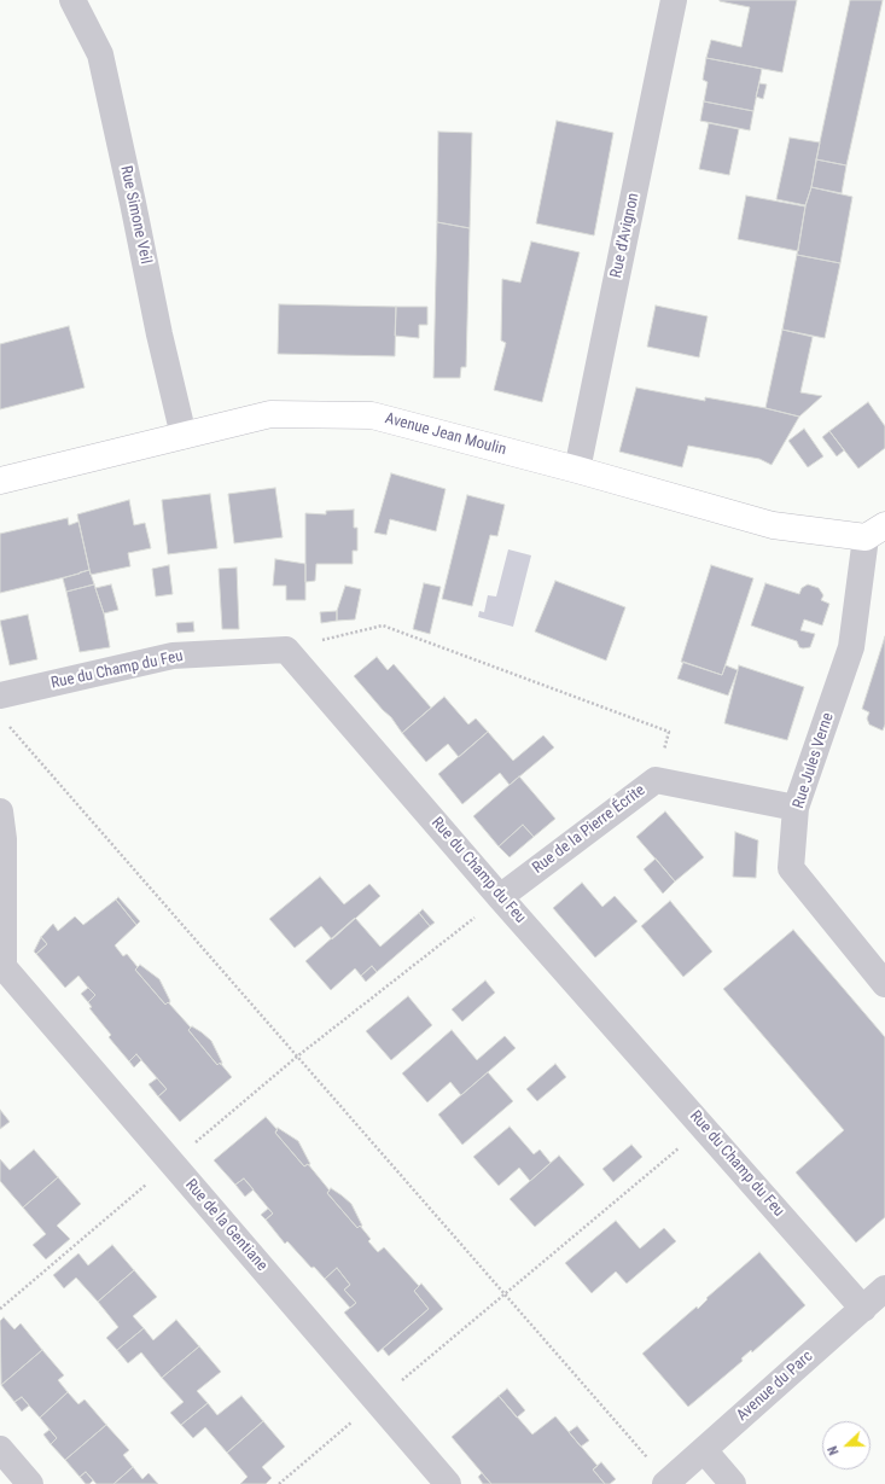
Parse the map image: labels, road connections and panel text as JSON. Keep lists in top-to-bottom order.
{
  "streets": {
    "main road": ["Avenue Jean Moulin"],
    "street": [
      "Rue Simone Veil",
      "Rue d'Avignon",
      "Rue du Champ du Feu",
      "Rue Jules Verne",
      "Rue de la Pierre Écrite",
      "Rue de la Gentiane",
      "Avenue du Parc"
    ]
  },
  "crossings": [
    ["Rue Simone Veil", "Avenue Jean Moulin"],
    ["Rue d'Avignon", "Avenue Jean Moulin"],
    ["Avenue Jean Moulin", "Rue Jules Verne"],
    ["Rue du Champ du Feu", "Rue de la Pierre Écrite"],
    ["Rue du Champ du Feu", "Avenue du Parc"],
    ["Rue Jules Verne", "Rue de la Pierre Écrite"]
  ],
  "north": "left"
}
